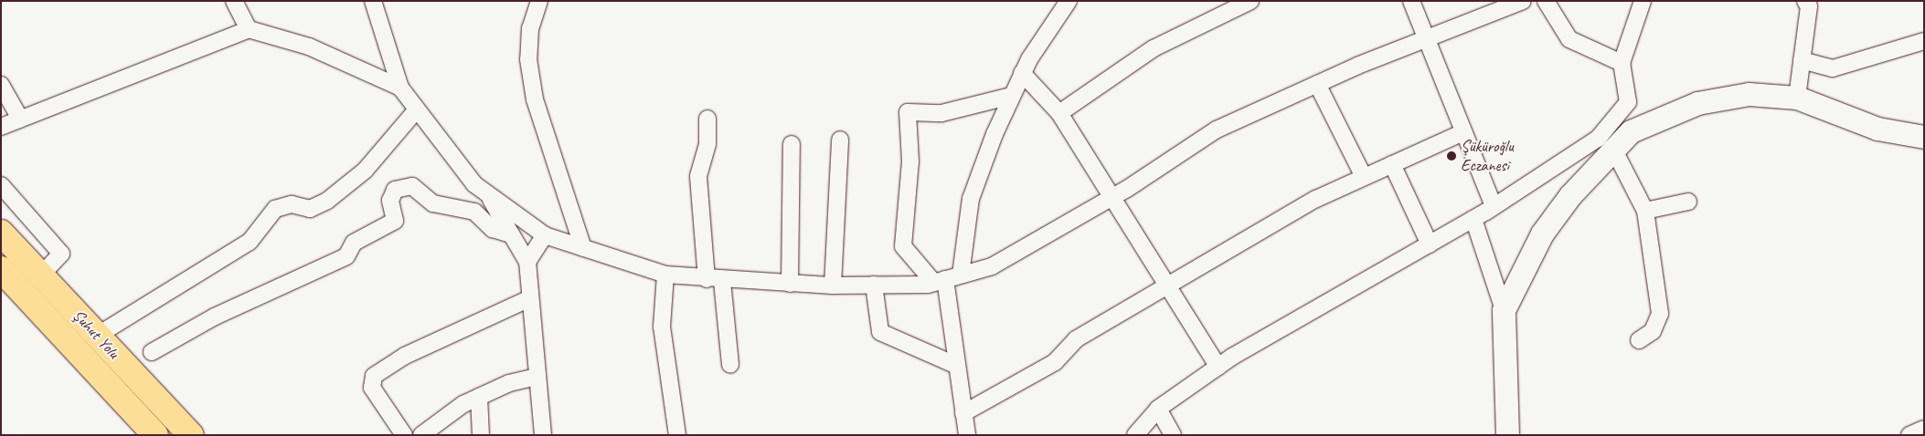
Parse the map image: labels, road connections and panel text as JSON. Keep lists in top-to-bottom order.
{
  "streets": {
    "main road": ["Şuhut Yolu"]
  },
  "places": ["Şüküroğlu Eczanesi"]
}
